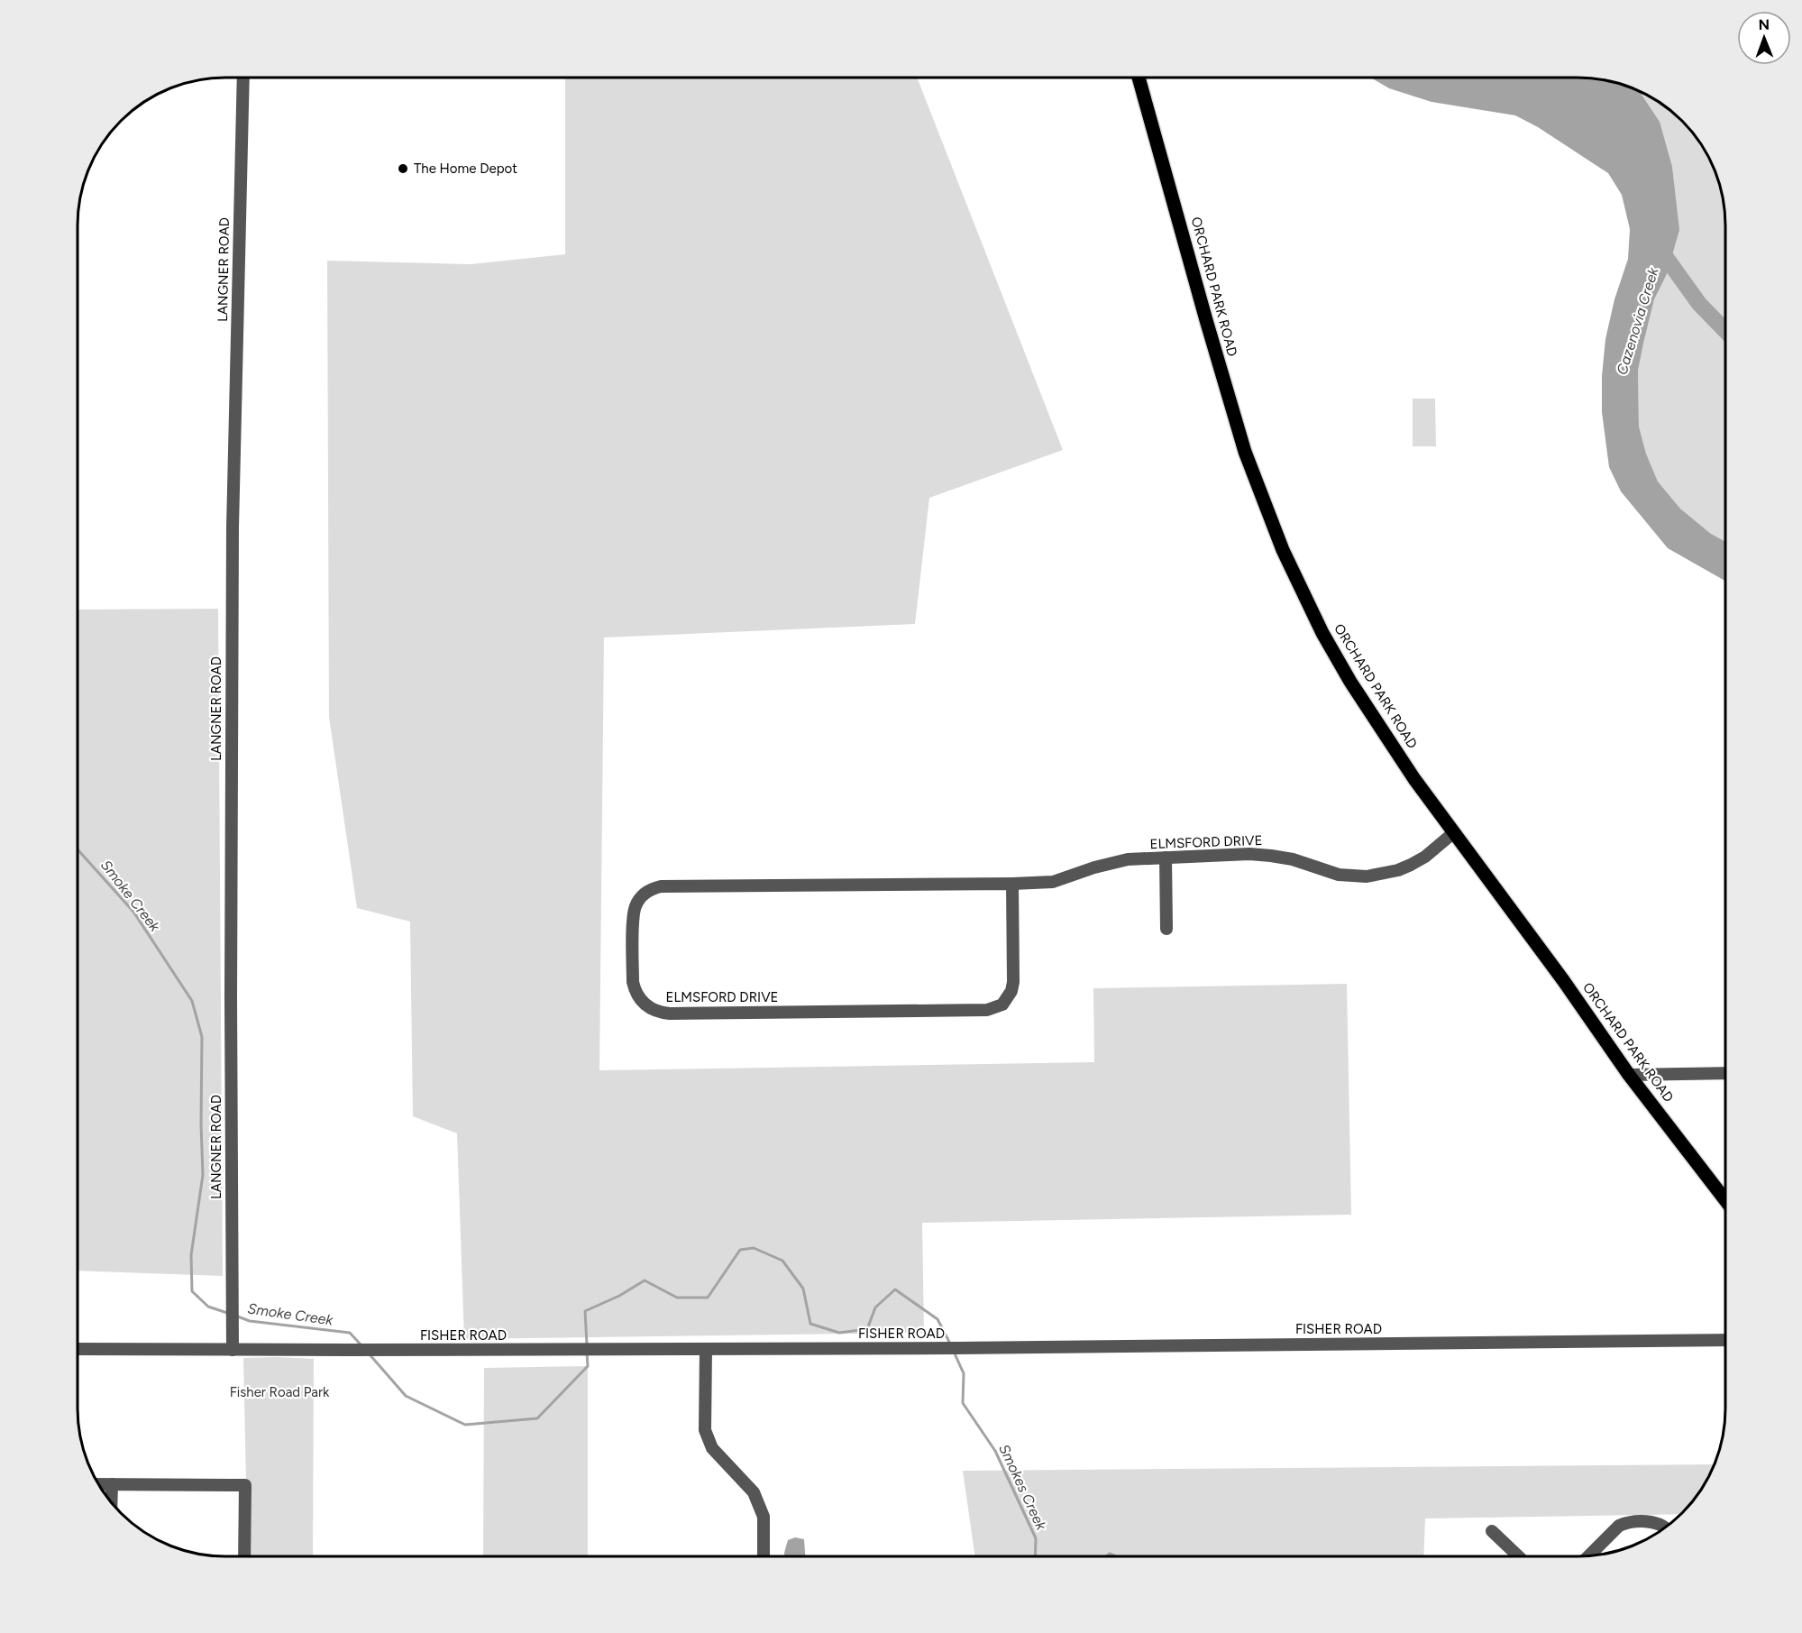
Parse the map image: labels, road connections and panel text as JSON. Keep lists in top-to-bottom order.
{
  "streets": {
    "main road": ["ORCHARD PARK ROAD"],
    "street": ["LANGNER ROAD", "ELMSFORD DRIVE", "FISHER ROAD"]
  },
  "crossings": [
    ["LANGNER ROAD", "FISHER ROAD"],
    ["ORCHARD PARK ROAD", "ELMSFORD DRIVE"]
  ],
  "water": ["Cazenovia Creek", "Smoke Creek", "Smokes Creek"],
  "parks": ["Fisher Road Park"],
  "places": ["The Home Depot"],
  "north": "top"
}
